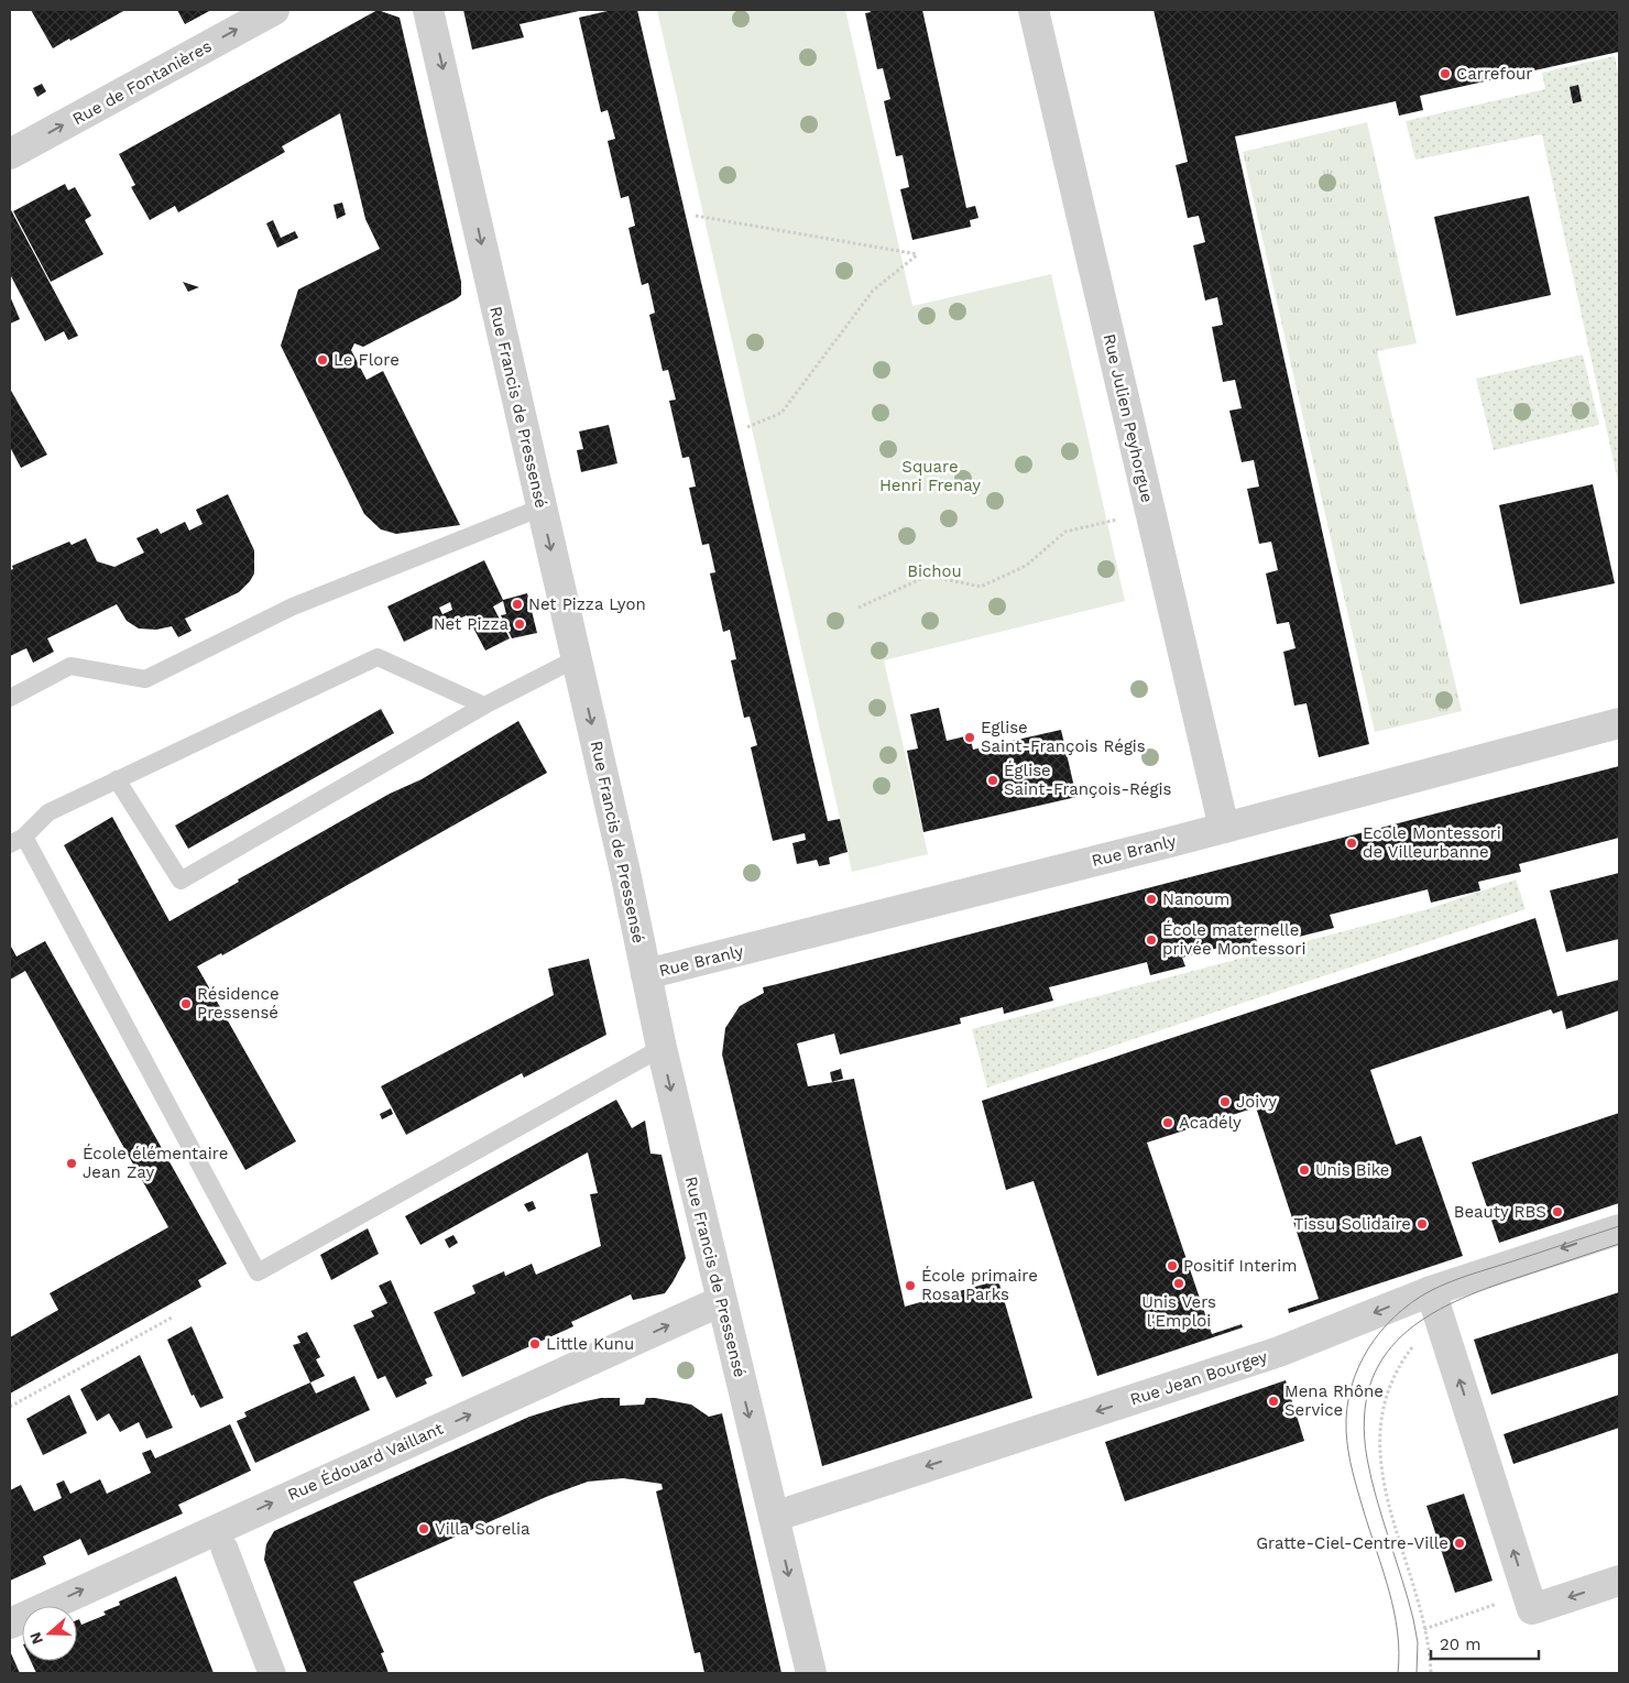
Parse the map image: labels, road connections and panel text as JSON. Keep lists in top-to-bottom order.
{
  "streets": {
    "street": [
      "Rue de Fontanières",
      "Rue Francis de Pressensé",
      "Rue Julien Peyhorgue",
      "Rue Branly",
      "Rue Jean Bourgey",
      "Rue Édouard Vaillant"
    ]
  },
  "crossings": [
    ["Rue Francis de Pressensé", "Rue Branly"],
    ["Rue Francis de Pressensé", "Rue Jean Bourgey"],
    ["Rue Francis de Pressensé", "Rue Édouard Vaillant"],
    ["Rue Julien Peyhorgue", "Rue Branly"]
  ],
  "one_way": [
    "Rue de Fontanières",
    "Rue Francis de Pressensé",
    "Rue Jean Bourgey",
    "Rue Édouard Vaillant"
  ],
  "parks": ["Square Henri Frenay", "Bichou"],
  "places": [
    "Carrefour",
    "Le Flore",
    "Net Pizza Lyon",
    "Net Pizza",
    "Eglise Saint-François Régis",
    "Église Saint-François-Régis",
    "Ecole Montessori de Villeurbanne",
    "Nanoum",
    "École maternelle privée Montessori",
    "Résidence Pressensé",
    "Joivy",
    "Acadély",
    "École élémentaire Jean Zay",
    "Unis Bike",
    "Beauty RBS",
    "Tissu Solidaire",
    "Positif Interim",
    "Unis Vers l'Emploi",
    "École primaire Rosa Parks",
    "Little Kunu",
    "Mena Rhône Service",
    "Villa Sorelia",
    "Gratte-Ciel-Centre-Ville"
  ],
  "scale_bar": "20 m",
  "north": "left"
}
